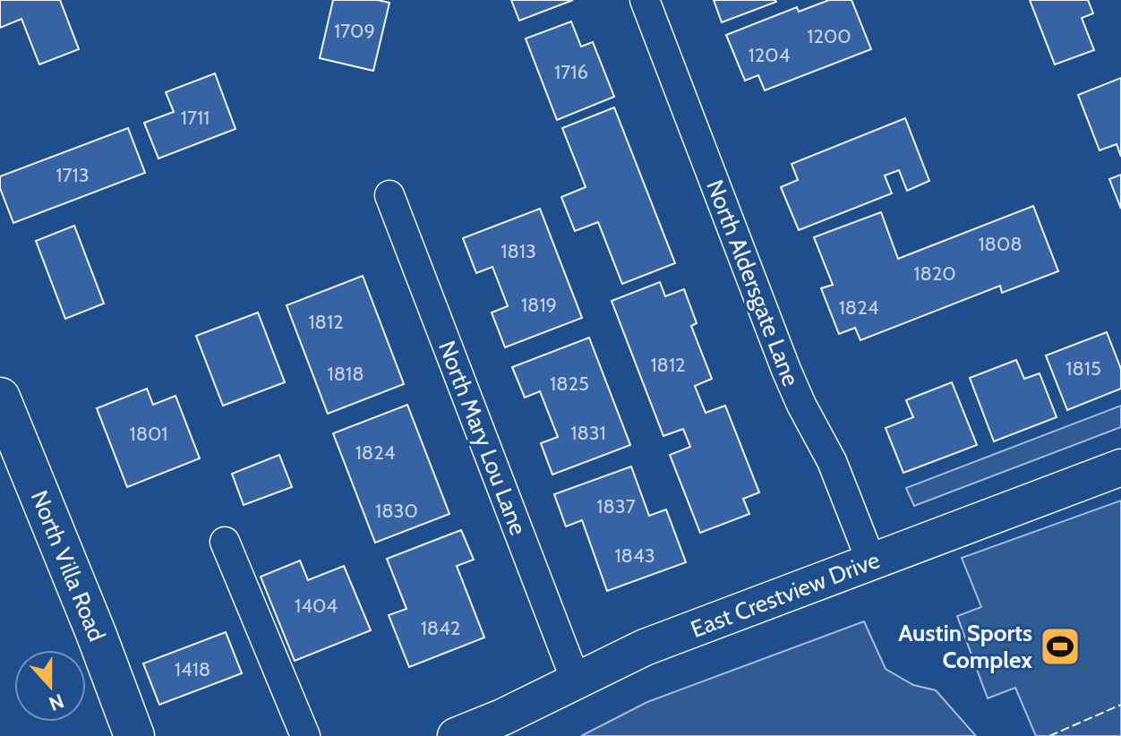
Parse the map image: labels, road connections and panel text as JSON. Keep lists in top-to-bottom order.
{
  "streets": {
    "main road": ["North Villa Road"],
    "street": ["North Aldersgate Lane", "North Mary Lou Lane", "East Crestview Drive"]
  },
  "crossings": [
    ["North Aldersgate Lane", "East Crestview Drive"],
    ["North Mary Lou Lane", "East Crestview Drive"]
  ],
  "places": {
    "sports": ["Austin Sports Complex"]
  },
  "house_numbers": [
    "1709",
    "1200",
    "1204",
    "1716",
    "1711",
    "1713",
    "1808",
    "1813",
    "1820",
    "1819",
    "1824",
    "1812",
    "1812",
    "1815",
    "1818",
    "1825",
    "1831",
    "1801",
    "1824",
    "1837",
    "1830",
    "1843",
    "1404",
    "1842",
    "1418"
  ],
  "north": "bottom"
}
